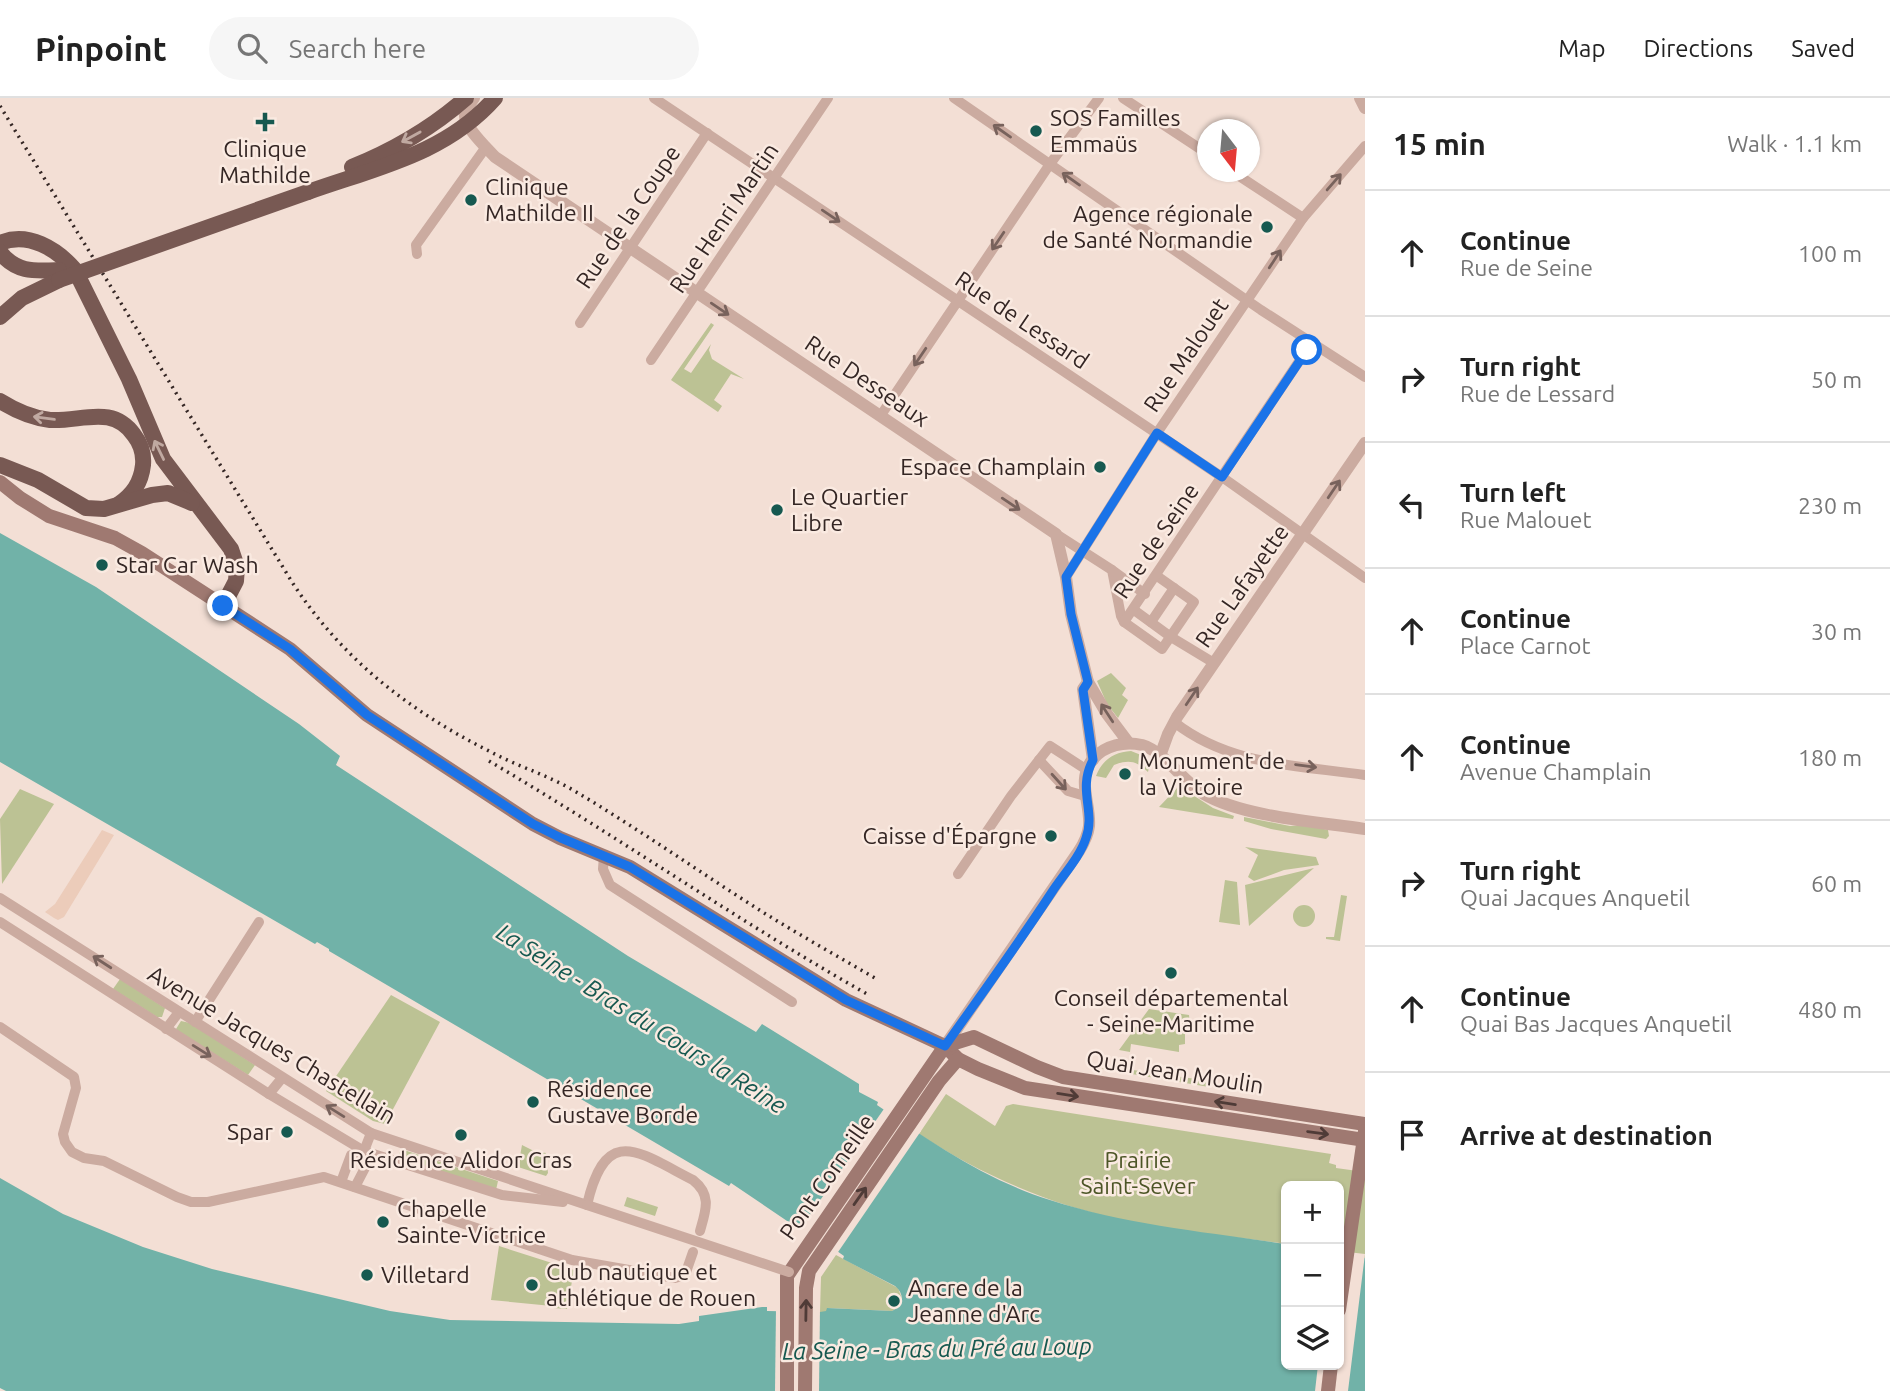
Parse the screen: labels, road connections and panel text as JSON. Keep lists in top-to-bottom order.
{
  "streets": {
    "main road": ["Quai Jean Moulin", "Pont Corneille"],
    "street": [
      "Rue de la Coupe",
      "Rue Henri Martin",
      "Rue de Lessard",
      "Rue Malouet",
      "Rue Desseaux",
      "Rue de Seine",
      "Rue Lafayette",
      "Avenue Jacques Chastellain"
    ]
  },
  "crossings": [
    ["Rue de la Coupe", "Rue de Lessard"],
    ["Rue de la Coupe", "Rue Desseaux"],
    ["Rue Henri Martin", "Rue de Lessard"],
    ["Rue Henri Martin", "Rue Desseaux"],
    ["Rue de Lessard", "Rue Malouet"],
    ["Rue de Lessard", "Rue de Seine"],
    ["Rue de Lessard", "Rue Lafayette"],
    ["Rue Malouet", "Rue Desseaux"],
    ["Rue Desseaux", "Rue de Seine"],
    ["Avenue Jacques Chastellain", "Pont Corneille"],
    ["Quai Jean Moulin", "Pont Corneille"]
  ],
  "one_way": ["Rue Malouet", "Rue Desseaux", "Rue Lafayette"],
  "water": ["La Seine - Bras du Cours la Reine", "La Seine - Bras du Pré au Loup"],
  "parks": ["Prairie Saint-Sever"],
  "places": {
    "health": ["Clinique Mathilde"],
    "other": [
      "SOS Familles Emmaüs",
      "Clinique Mathilde II",
      "Agence régionale de Santé Normandie",
      "Espace Champlain",
      "Le Quartier Libre",
      "Star Car Wash",
      "Monument de la Victoire",
      "Caisse d'Épargne",
      "Conseil départemental - Seine-Maritime",
      "Résidence Gustave Borde",
      "Spar",
      "Résidence Alidor Cras",
      "Chapelle Sainte-Victrice",
      "Villetard",
      "Club nautique et athlétique de Rouen",
      "Ancre de la Jeanne d'Arc"
    ]
  },
  "north": "bottom",
  "page": {
    "header": "Pinpoint",
    "search": "Search here",
    "nav": ["Map", "Directions", "Saved"],
    "heading": ["15 min", "Walk · 1.1 km"],
    "list": [
      ["Continue", "Rue de Seine", "100 m"],
      ["Turn right", "Rue de Lessard", "50 m"],
      ["Turn left", "Rue Malouet", "230 m"],
      ["Continue", "Place Carnot", "30 m"],
      ["Continue", "Avenue Champlain", "180 m"],
      ["Turn right", "Quai Jacques Anquetil", "60 m"],
      ["Continue", "Quai Bas Jacques Anquetil", "480 m"],
      "Arrive at destination"
    ],
    "map_buttons": ["+", "−"]
  }
}
